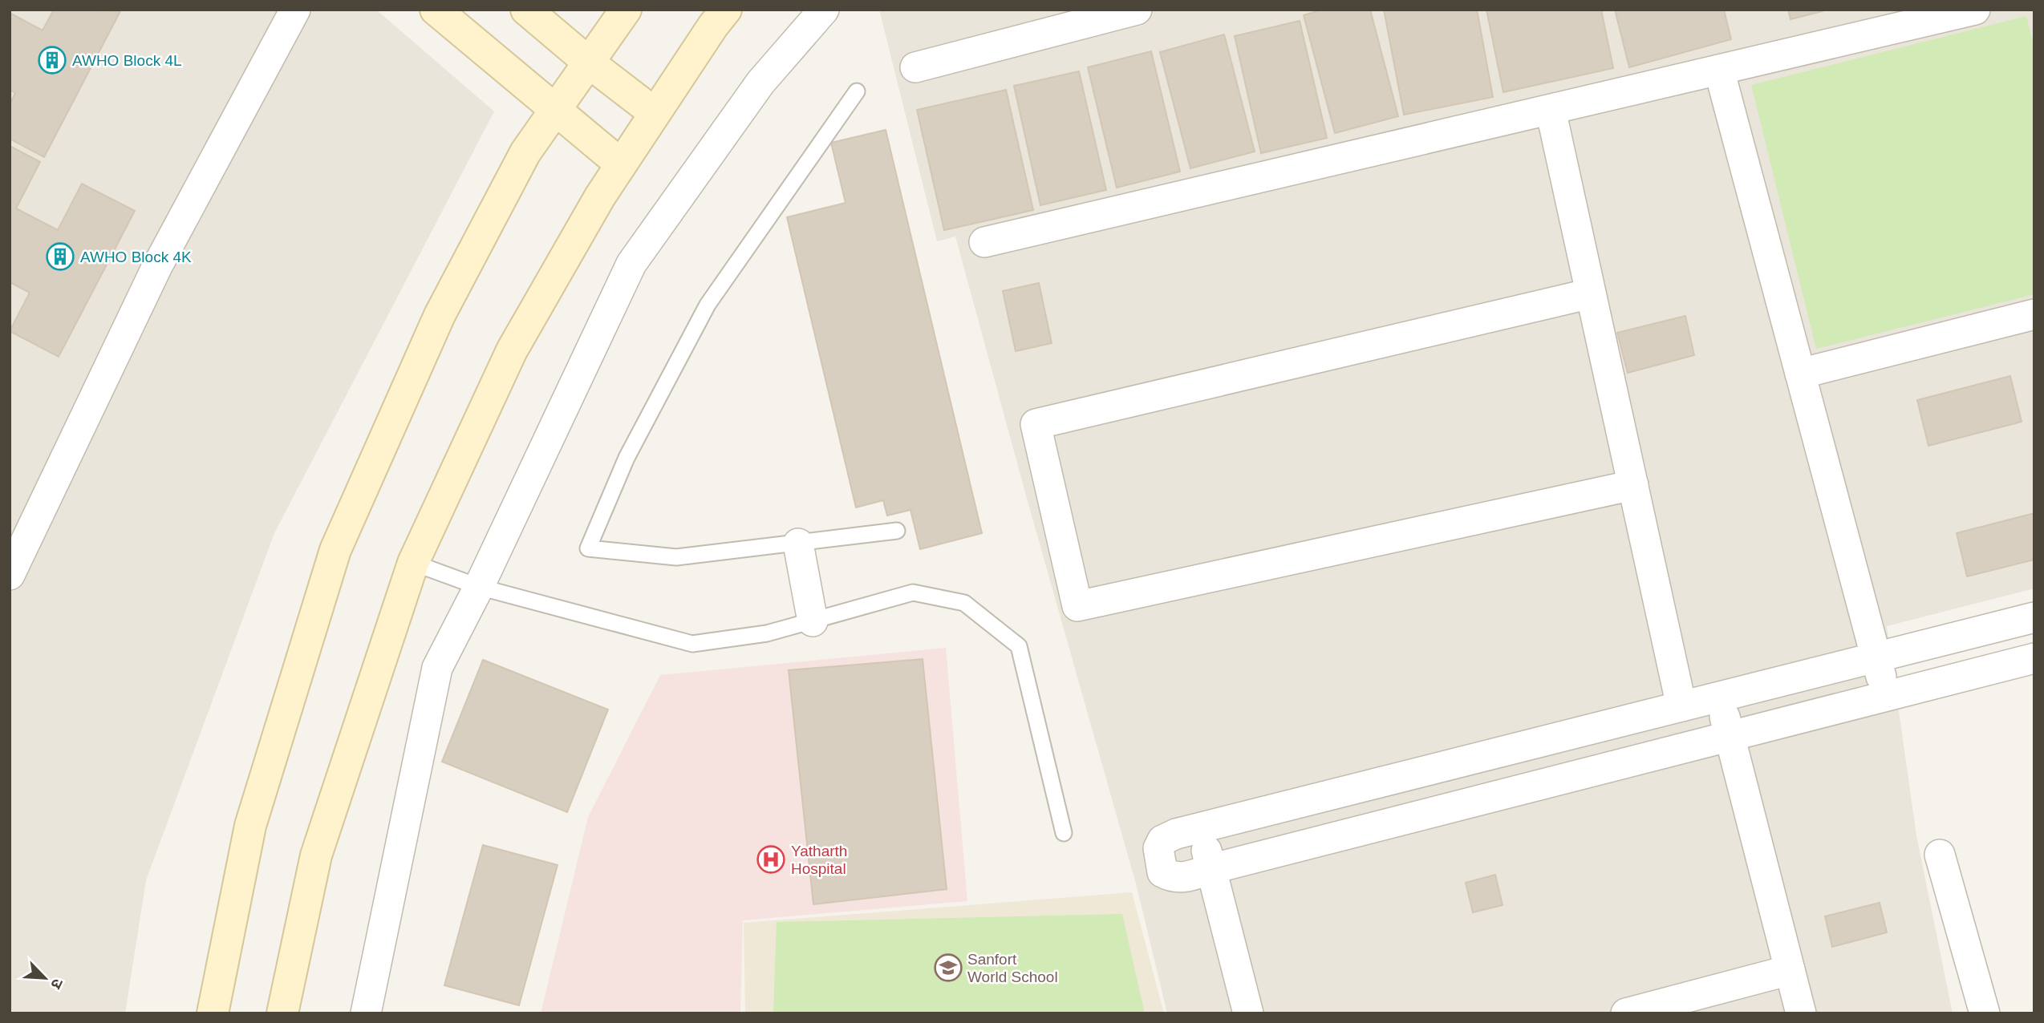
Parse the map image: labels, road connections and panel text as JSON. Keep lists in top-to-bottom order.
{
  "places": {
    "building": ["AWHO Block 4L", "AWHO Block 4K"],
    "hospital": ["Yatharth Hospital"],
    "school or university": ["Sanfort World School"]
  },
  "north": "bottom right"
}
